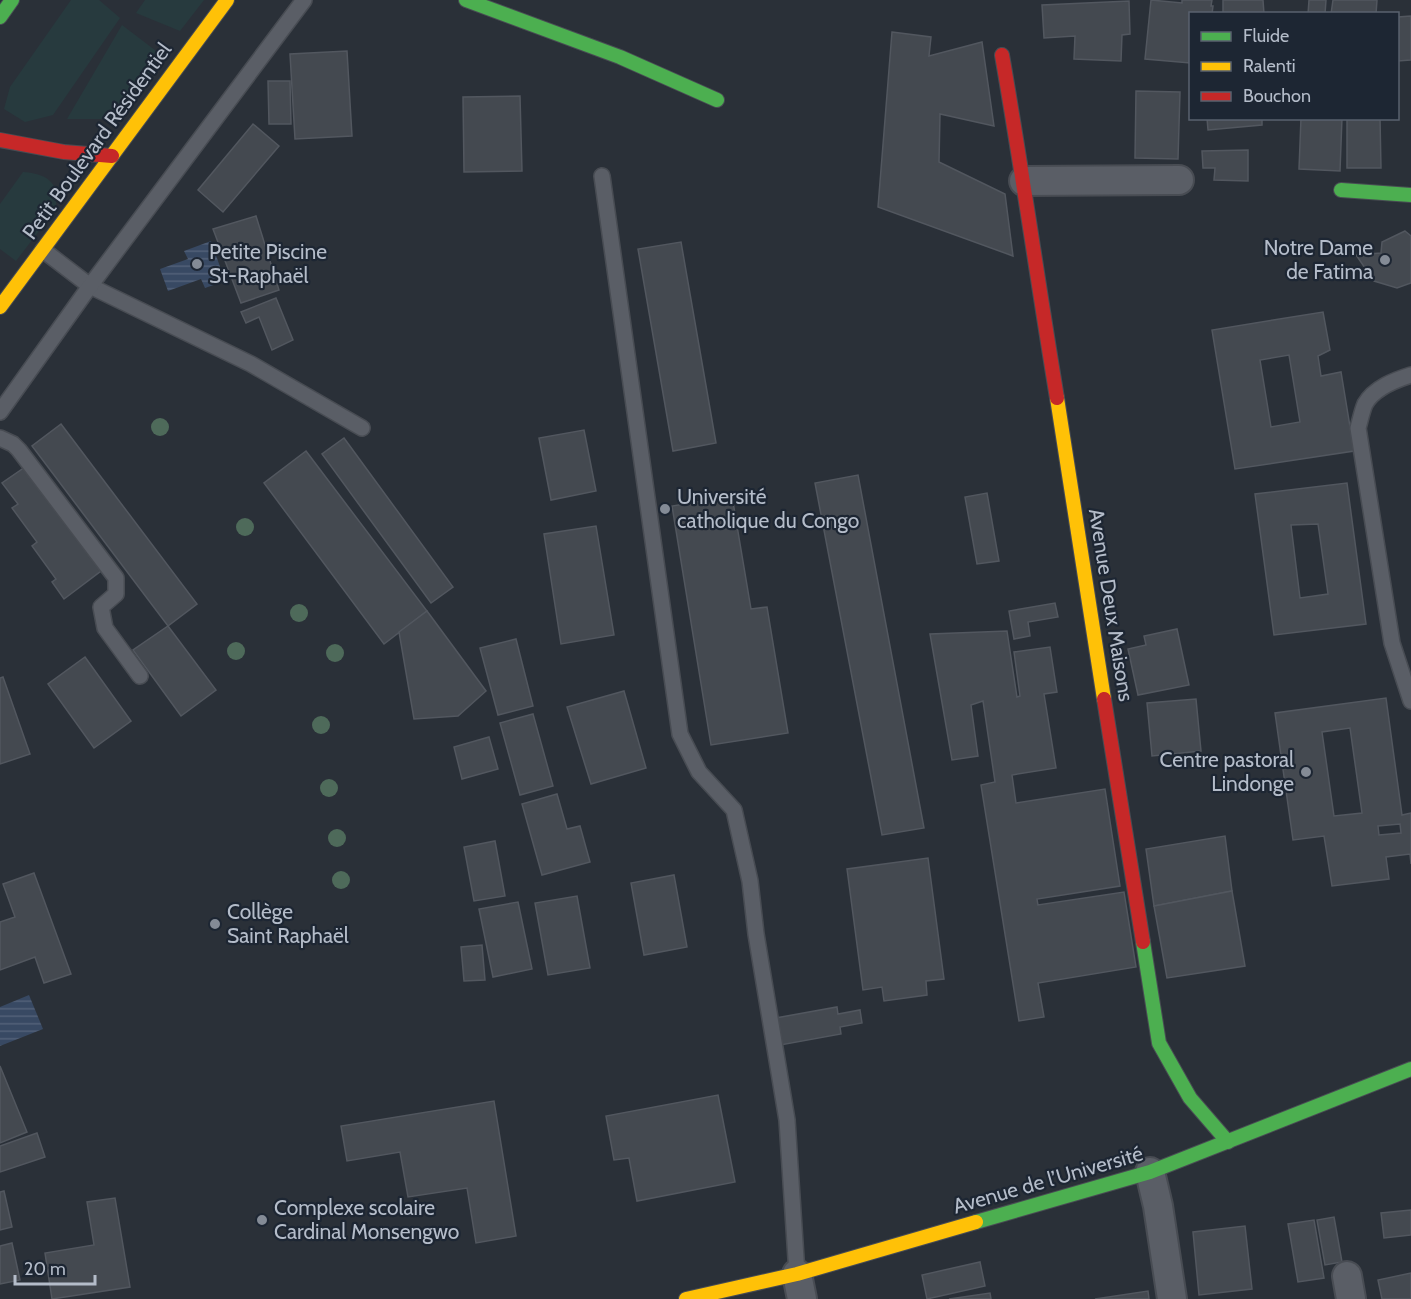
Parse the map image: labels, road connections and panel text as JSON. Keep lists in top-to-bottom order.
{
  "streets": {
    "main road": ["Petit Boulevard Résidentiel", "Avenue Deux Maisons", "Avenue de l’Université"]
  },
  "crossings": [
    ["Avenue Deux Maisons", "Avenue de l’Université"]
  ],
  "places": [
    "Notre Dame de Fatima",
    "Petite Piscine St-Raphaël",
    "Université catholique du Congo",
    "Centre pastoral Lindonge",
    "Collège Saint Raphaël",
    "Complexe scolaire Cardinal Monsengwo"
  ],
  "legend": ["Fluide", "Ralenti", "Bouchon"],
  "scale_bar": "20 m"
}
